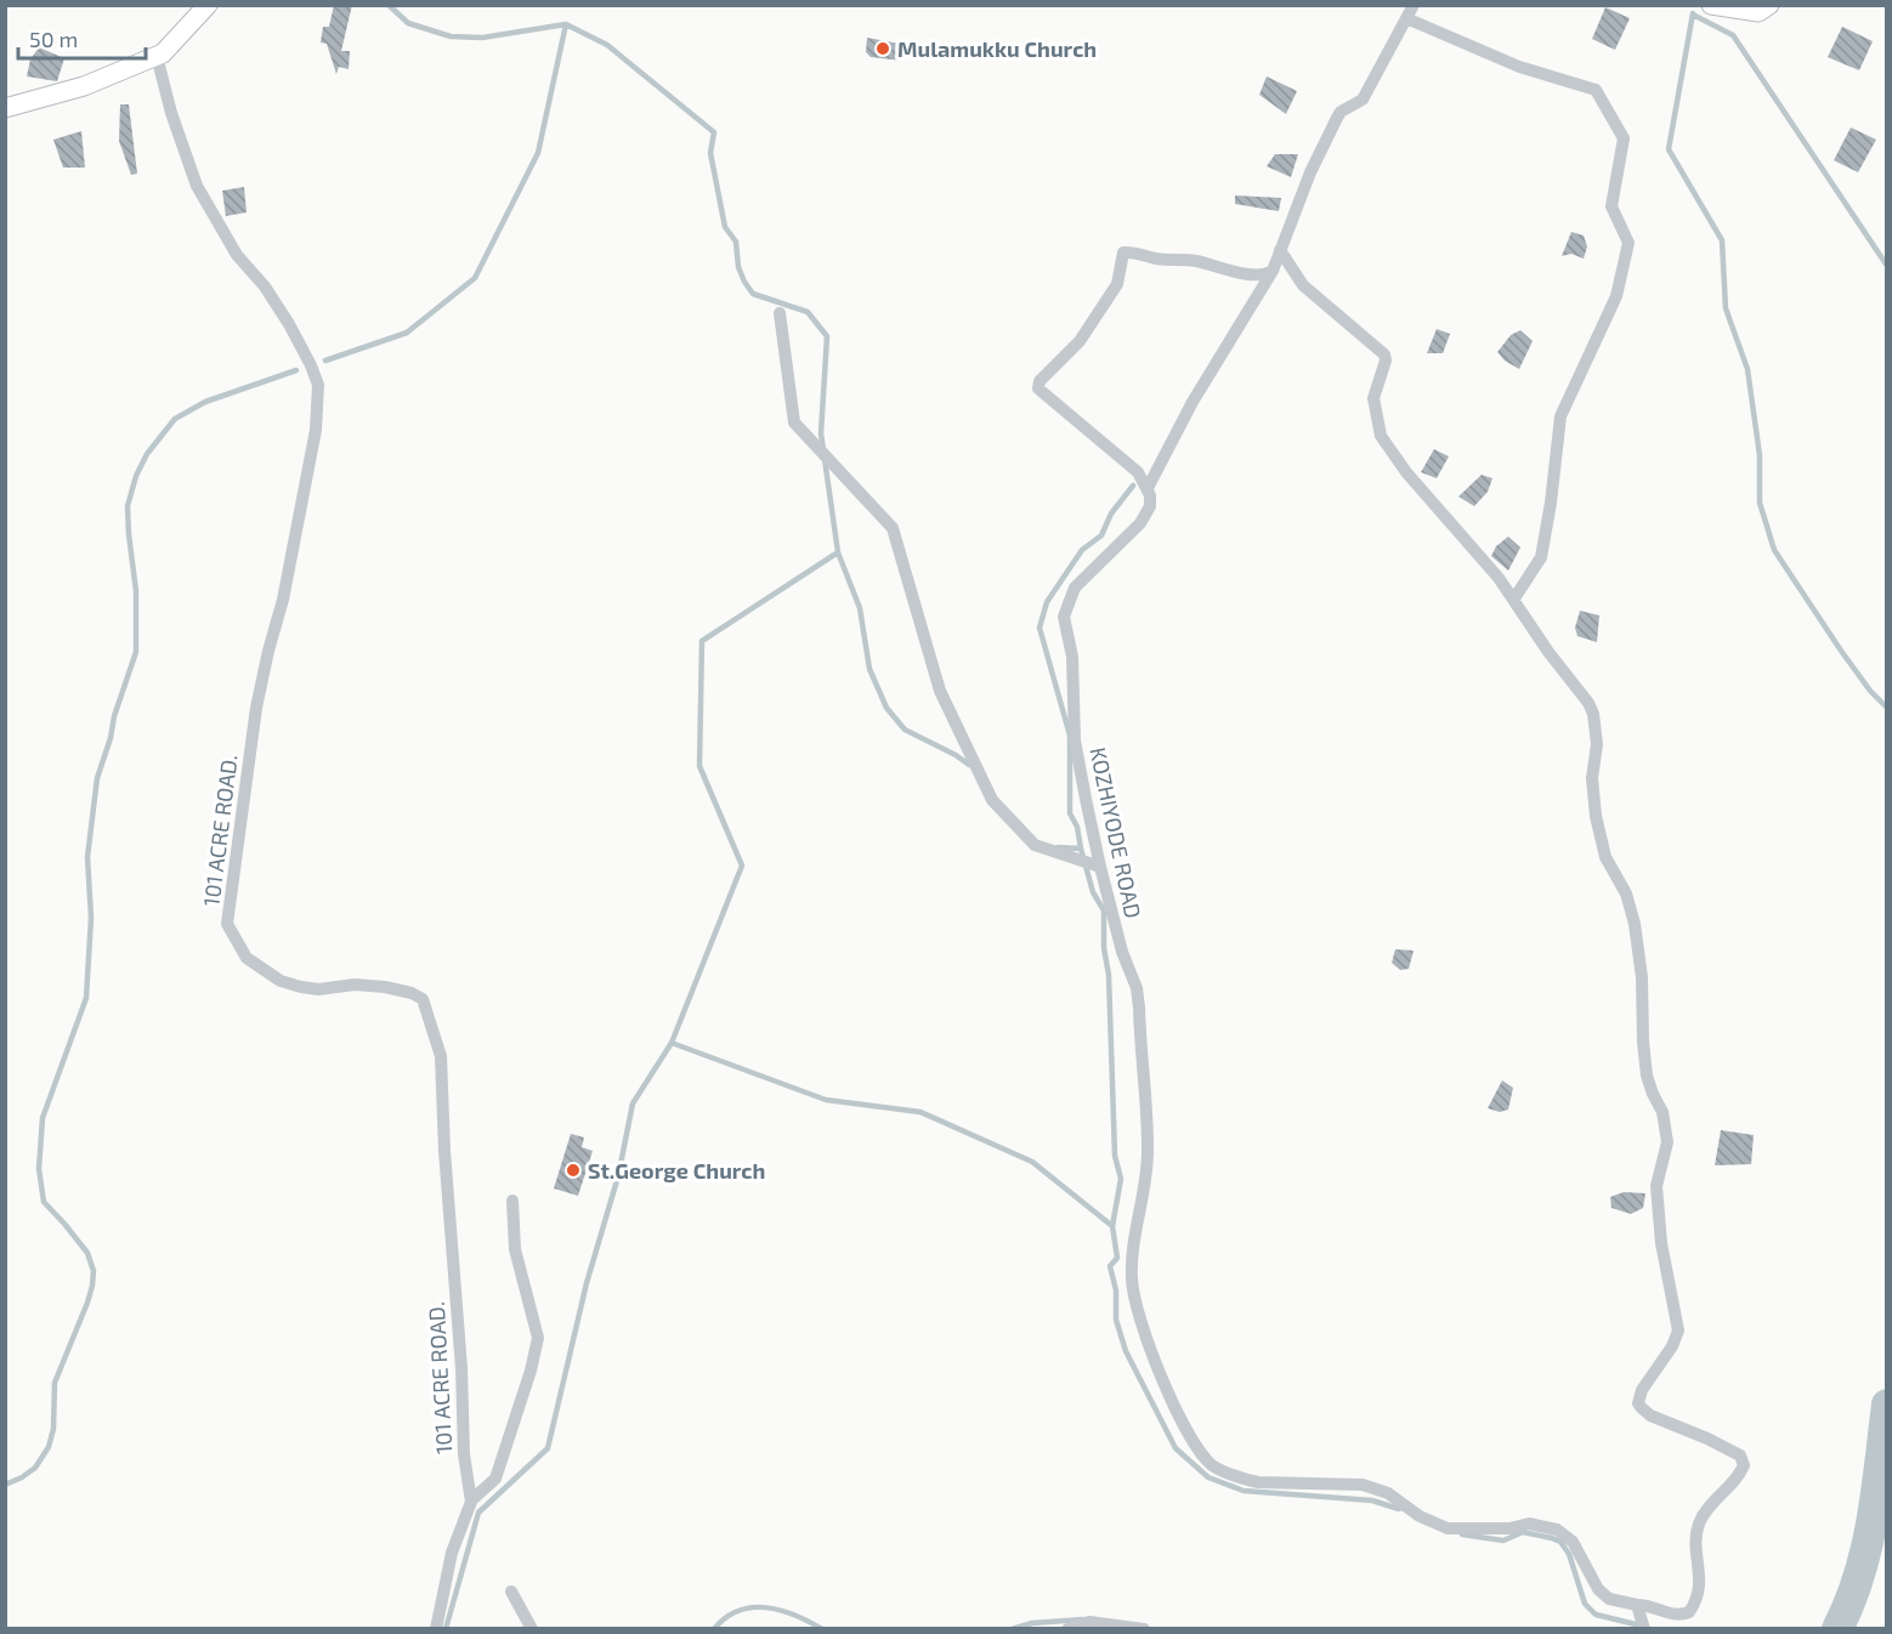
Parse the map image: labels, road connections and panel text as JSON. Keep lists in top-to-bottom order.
{
  "streets": {
    "street": ["101 ACRE ROAD.", "KOZHIYODE ROAD"]
  },
  "places": ["Mulamukku Church", "St.George Church"],
  "scale_bar": "50 m"
}
